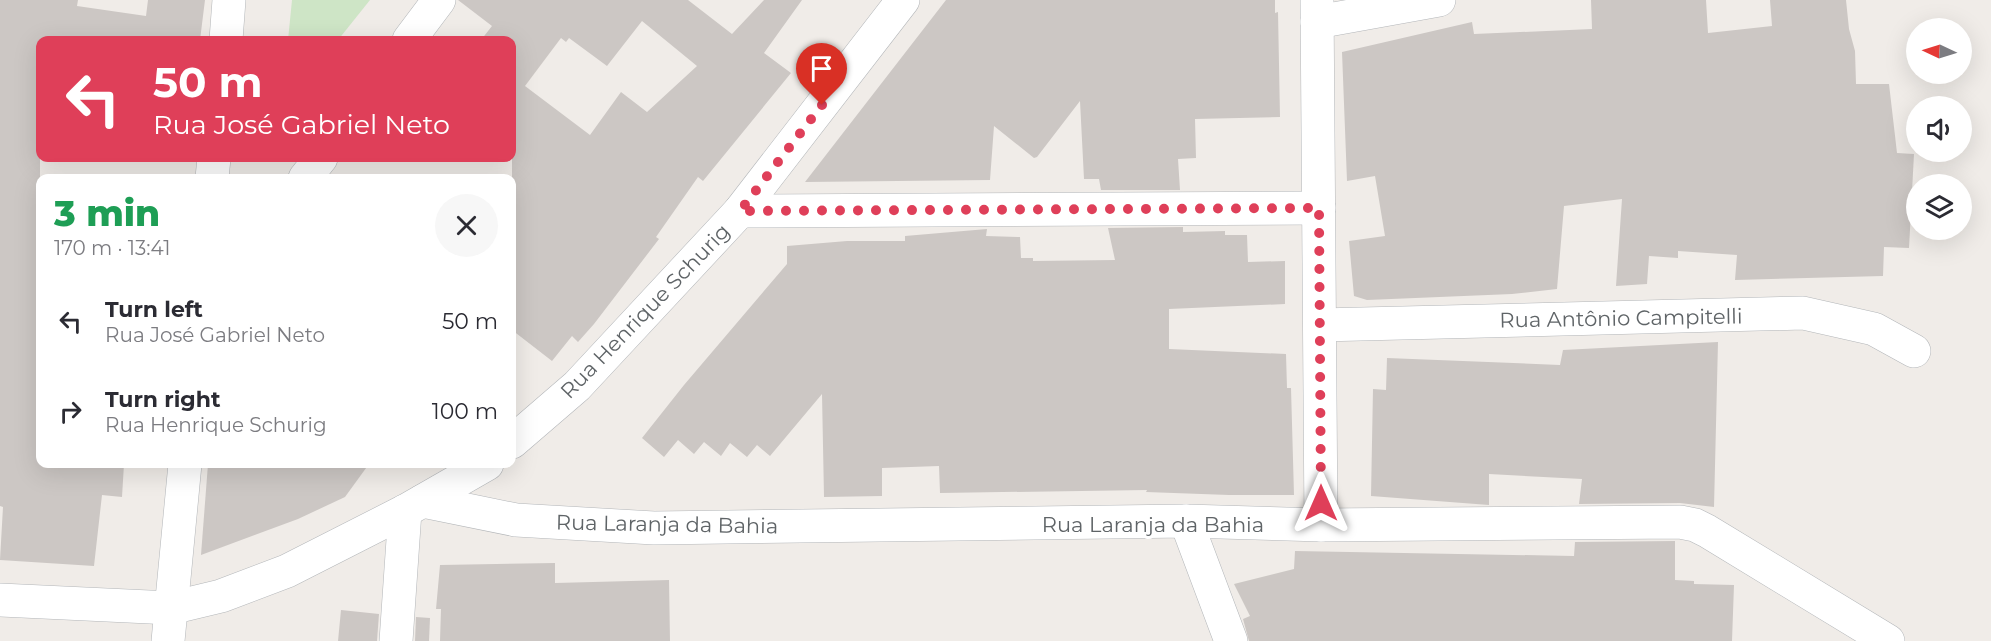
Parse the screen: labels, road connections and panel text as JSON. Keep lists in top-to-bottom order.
{
  "streets": {
    "street": ["Rua Henrique Schurig", "Rua Antônio Campitelli", "Rua Laranja da Bahia"]
  },
  "north": "left",
  "page": {
    "turn": ["50 m", "Rua José Gabriel Neto"],
    "heading": ["3 min", "170 m · 13:41"],
    "list": [
      {
        "name": "Turn left",
        "note": "Rua José Gabriel Neto",
        "value": "50 m"
      },
      {
        "name": "Turn right",
        "note": "Rua Henrique Schurig",
        "value": "100 m"
      }
    ]
  }
}
